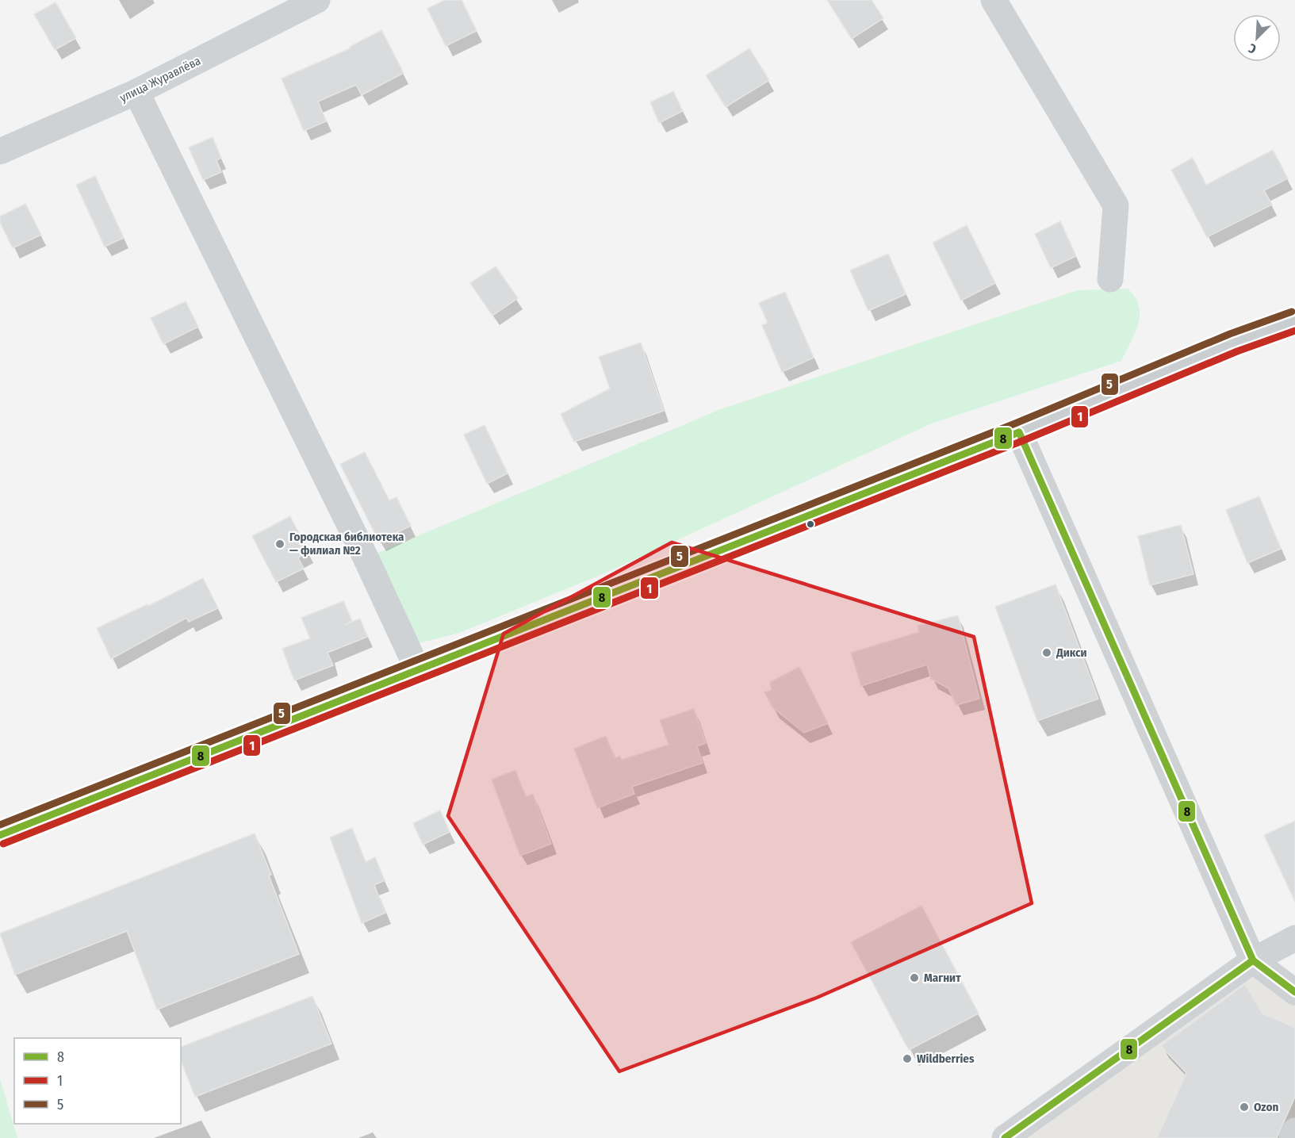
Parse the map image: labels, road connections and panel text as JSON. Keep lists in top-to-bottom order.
{
  "streets": {
    "street": ["улица Журавлёва"]
  },
  "places": [
    "Городская библиотека — филиал №2",
    "Дикси",
    "Магнит",
    "Wildberries",
    "Ozon"
  ],
  "lines": ["transit line 5", "transit line 1", "transit line 8"],
  "legend": ["8", "1", "5"],
  "north": "bottom left"
}
